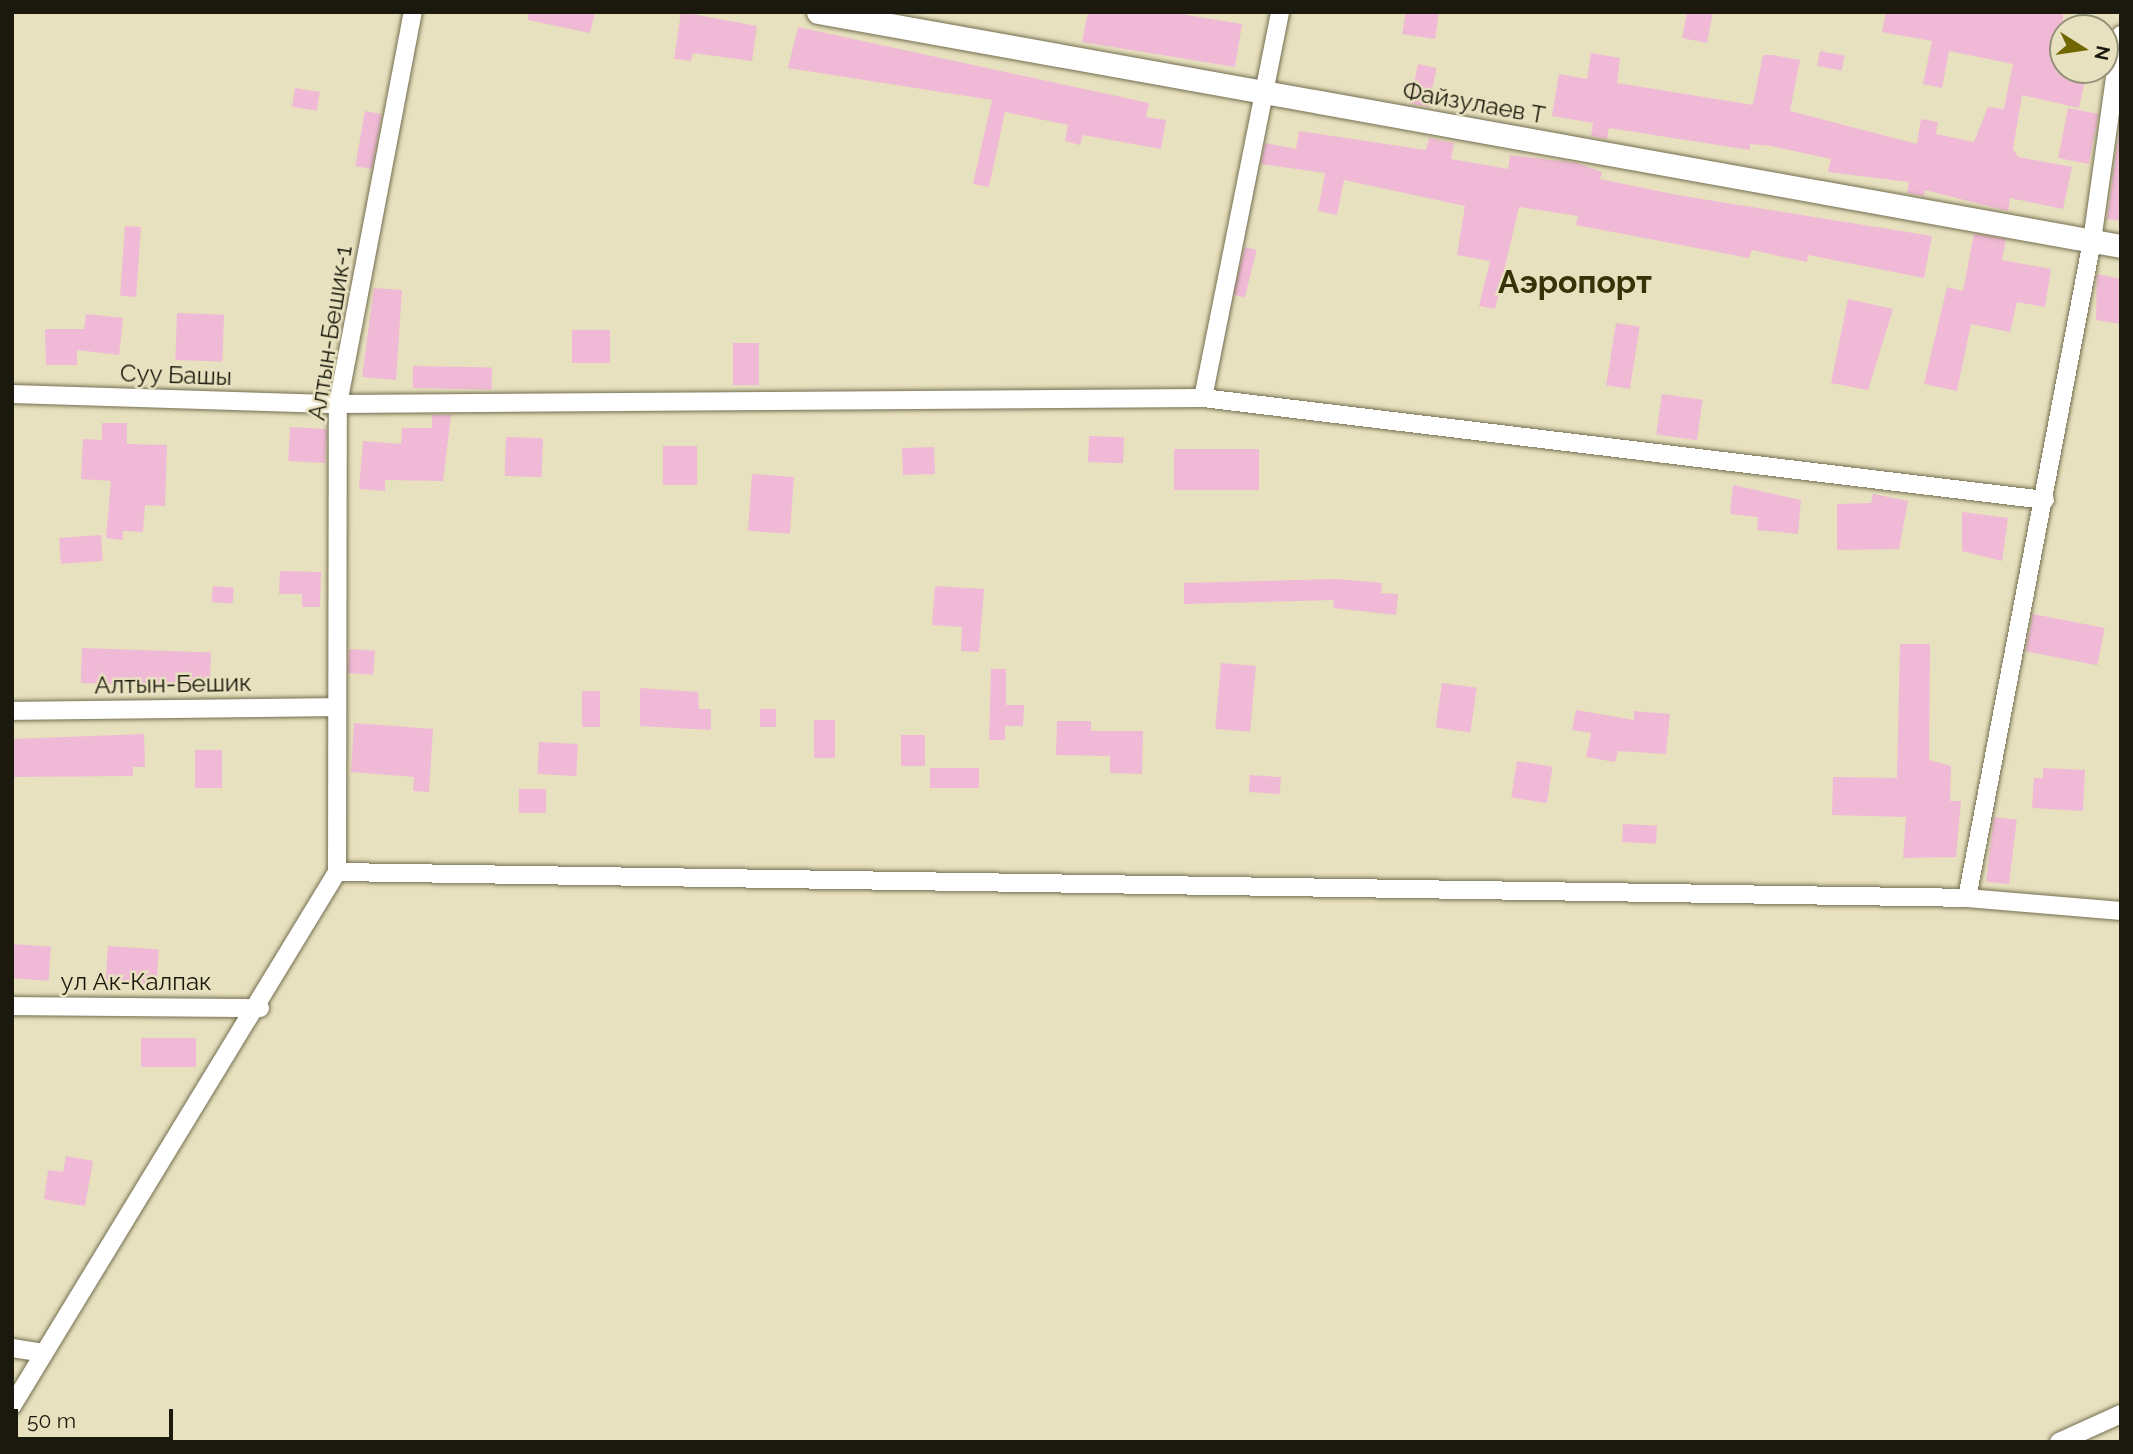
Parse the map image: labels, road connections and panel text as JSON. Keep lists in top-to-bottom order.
{
  "streets": {
    "street": [
      "Файзулаев Т",
      "Алтын-Бешик-1",
      "Суу Башы",
      "Алтын-Бешик",
      "ул Ак-Калпак"
    ]
  },
  "crossings": [
    ["Алтын-Бешик-1", "Суу Башы"],
    ["Алтын-Бешик-1", "Алтын-Бешик"]
  ],
  "districts": ["Аэропорт"],
  "scale_bar": "50 m",
  "north": "right"
}
